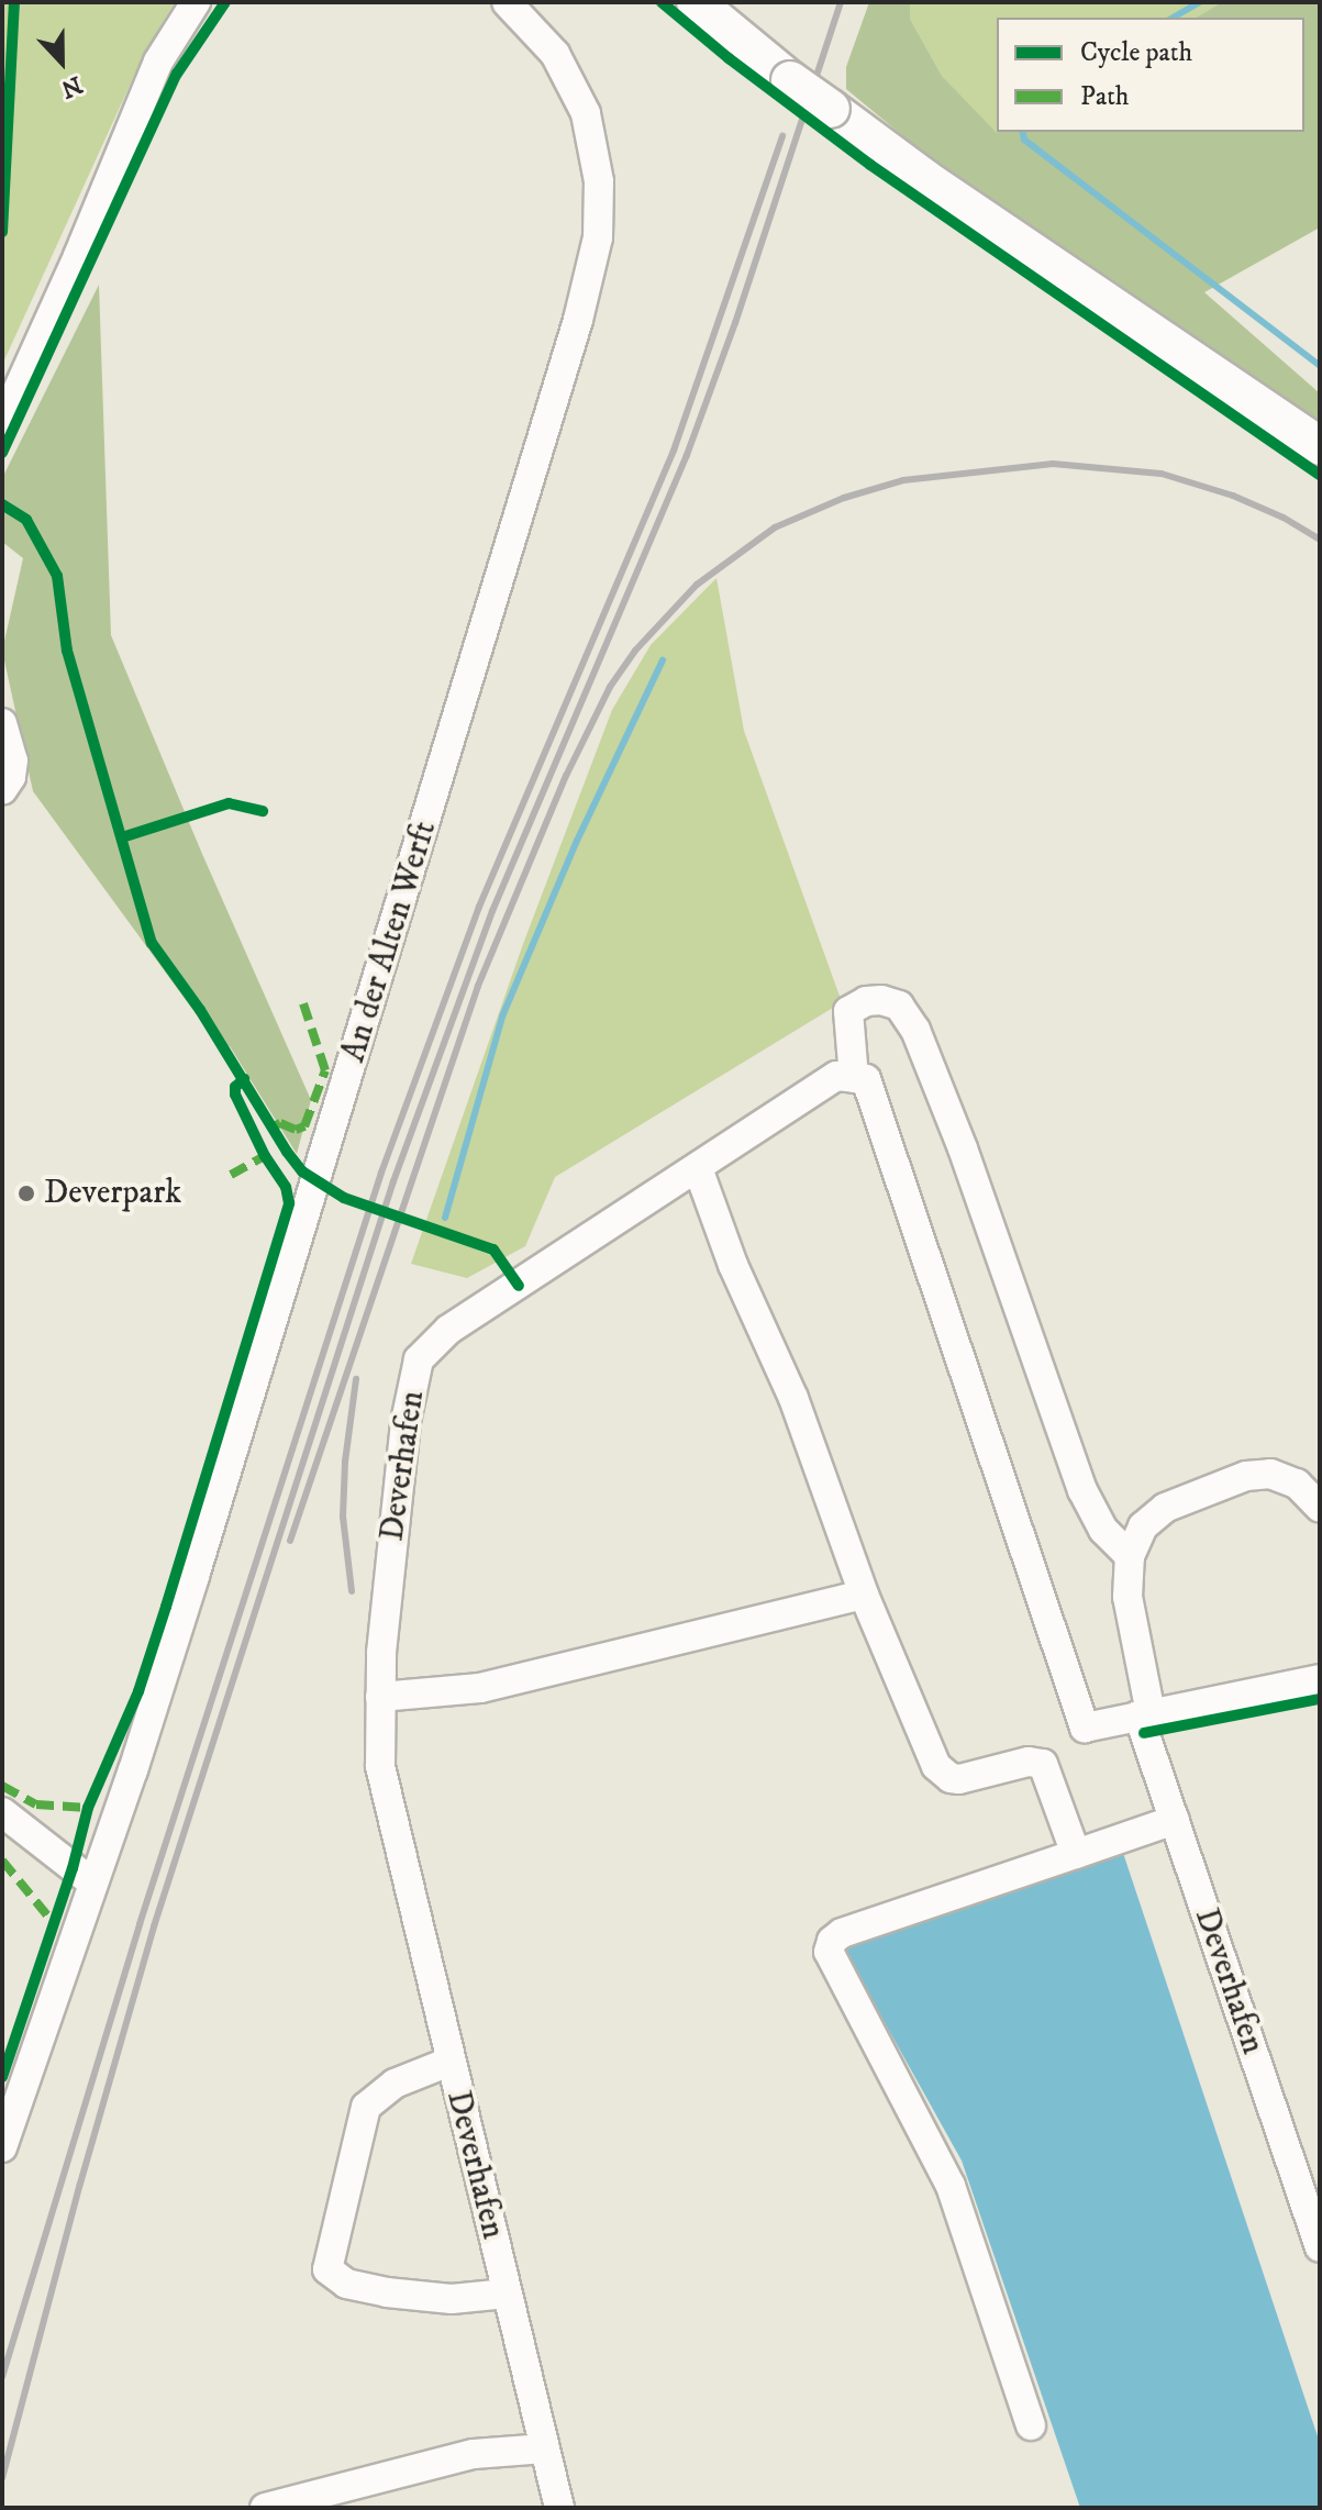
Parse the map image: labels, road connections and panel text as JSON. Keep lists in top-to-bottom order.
{
  "streets": {
    "street": ["An der Alten Werft", "Deverhafen"]
  },
  "places": ["Deverpark"],
  "legend": ["Cycle path", "Path"],
  "north": "bottom"
}
